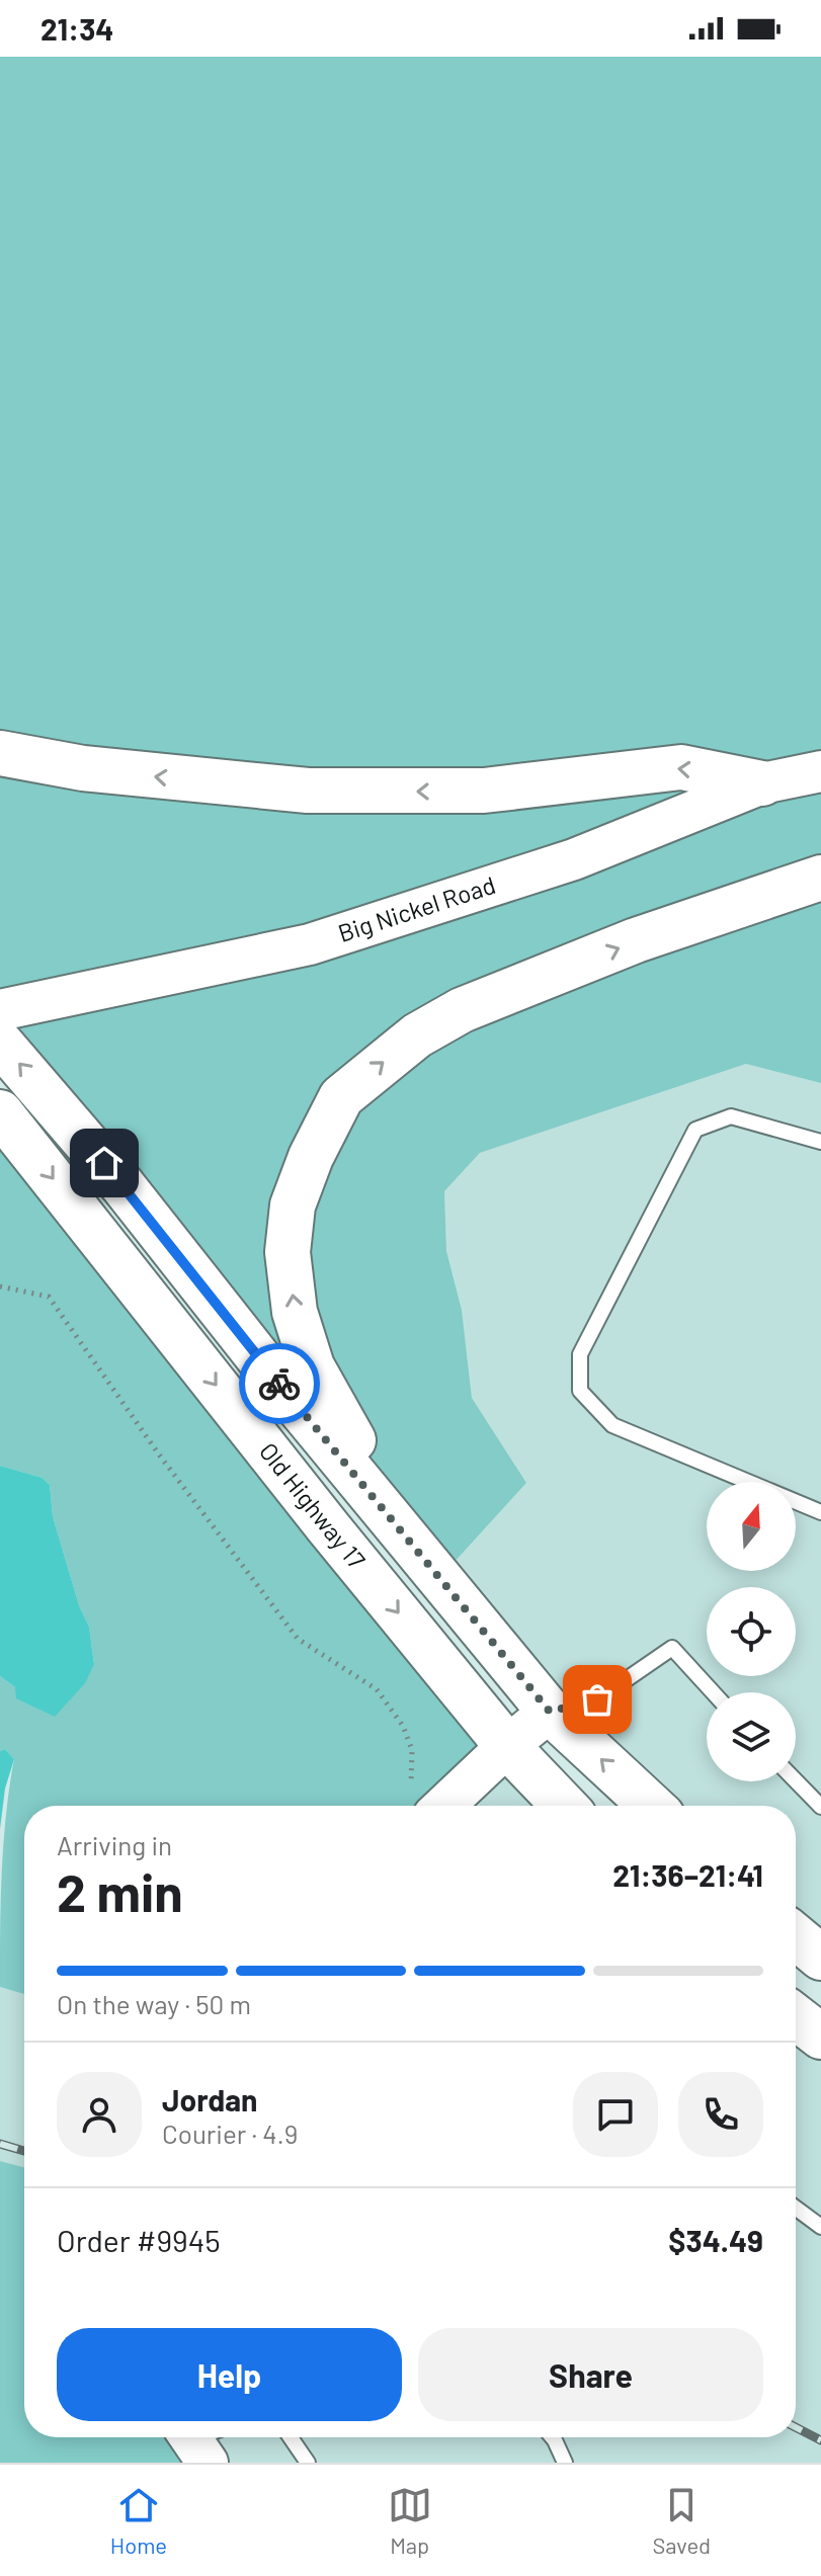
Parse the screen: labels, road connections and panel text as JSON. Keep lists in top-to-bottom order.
{
  "streets": {
    "main road": ["Big Nickel Road", "Old Highway 17"]
  },
  "north": "top",
  "page": {
    "status": "21:34",
    "heading": ["2 min", "Arriving in", "21:36–21:41"],
    "panel": [
      "Jordan",
      "Courier · 4.9",
      "Order #9945",
      "$34.49"
    ],
    "bar": "On the way · 50 m",
    "buttons": ["Help", "Share"],
    "tabs": ["Home", "Map", "Saved"]
  }
}
